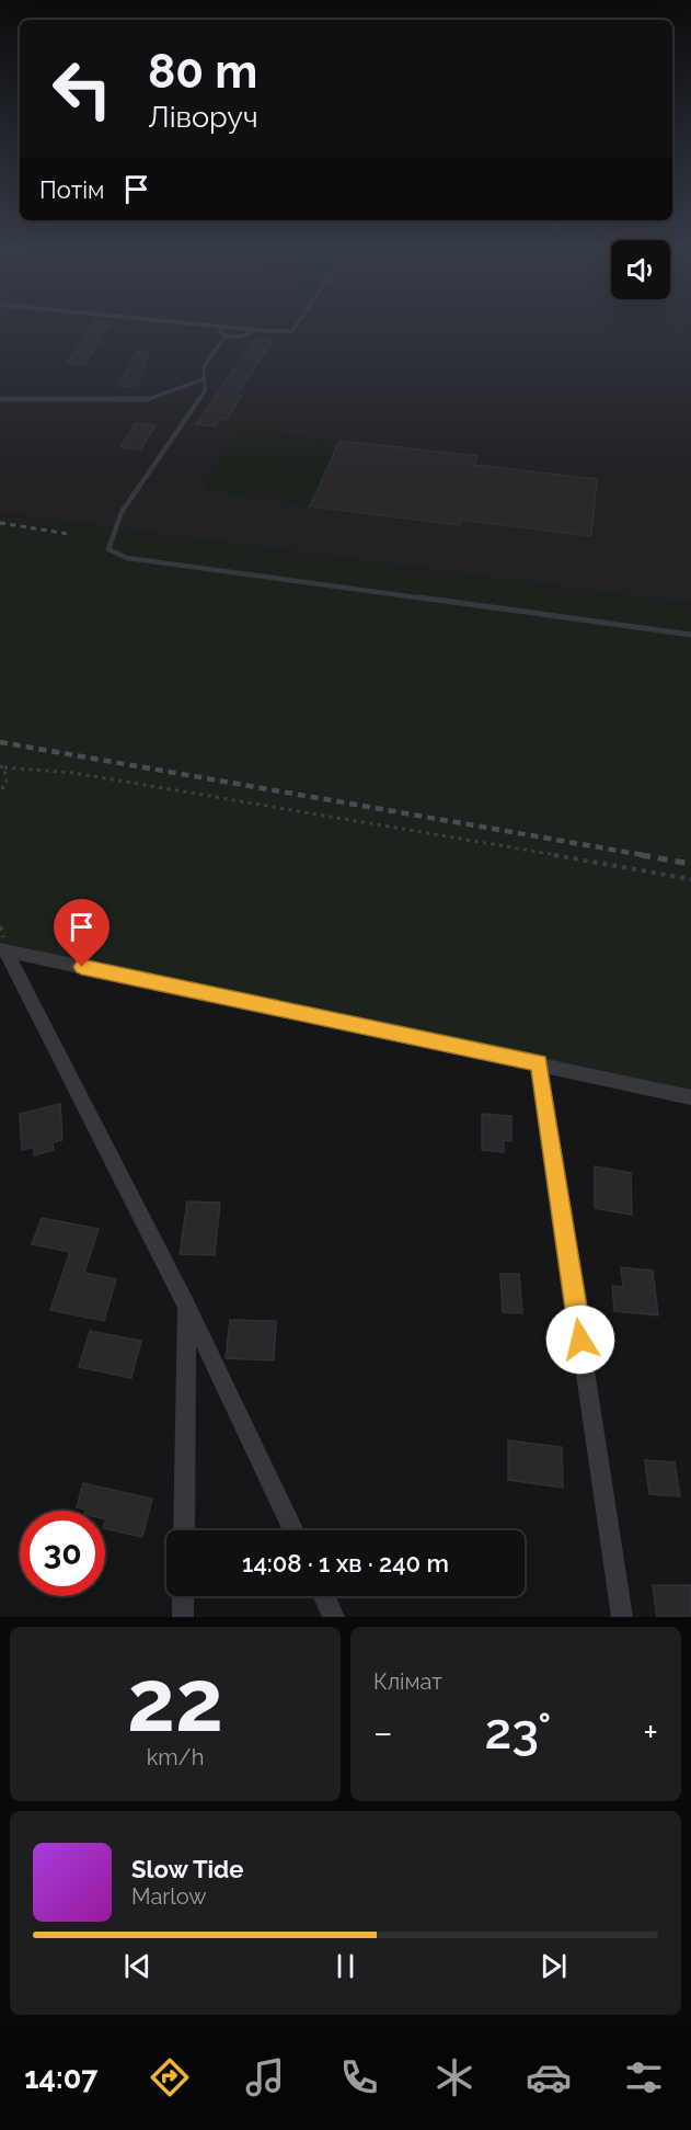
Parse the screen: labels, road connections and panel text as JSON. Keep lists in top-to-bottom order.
{
  "page": {
    "turn": ["80 m", "Ліворуч"],
    "then": "Потім",
    "limit": "30",
    "trip": "14:08 · 1 хв · 240 m",
    "tile": [
      ["22", "km/h"],
      "Клімат"
    ],
    "heat": ["−", "23°", "+"],
    "song": ["Slow Tide", "Marlow"],
    "tabs": "14:07"
  }
}
